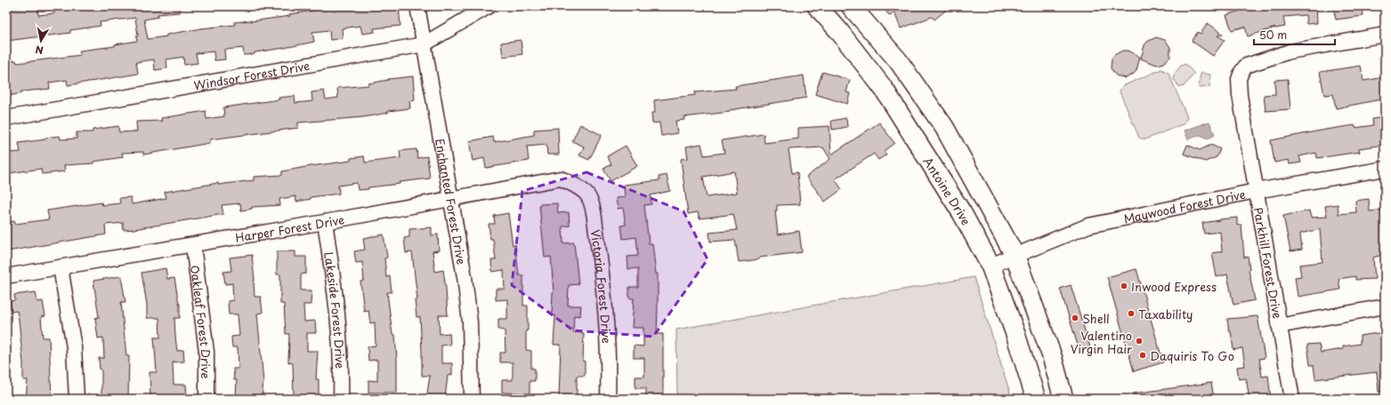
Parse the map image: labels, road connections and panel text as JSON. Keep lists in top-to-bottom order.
{
  "streets": {
    "main road": ["Antoine Drive"],
    "street": [
      "Windsor Forest Drive",
      "Enchanted Forest Drive",
      "Maywood Forest Drive",
      "Harper Forest Drive",
      "Parkhill Forest Drive",
      "Victoria Forest Drive",
      "Lakeside Forest Drive",
      "Oakleaf Forest Drive"
    ]
  },
  "crossings": [
    ["Windsor Forest Drive", "Enchanted Forest Drive"],
    ["Antoine Drive", "Maywood Forest Drive"],
    ["Enchanted Forest Drive", "Harper Forest Drive"],
    ["Maywood Forest Drive", "Parkhill Forest Drive"],
    ["Harper Forest Drive", "Victoria Forest Drive"],
    ["Harper Forest Drive", "Lakeside Forest Drive"],
    ["Harper Forest Drive", "Oakleaf Forest Drive"]
  ],
  "places": [
    "Inwood Express",
    "Taxability",
    "Shell",
    "Valentino Virgin Hair",
    "Daquiris To Go"
  ],
  "scale_bar": "50 m",
  "north": "bottom"
}
